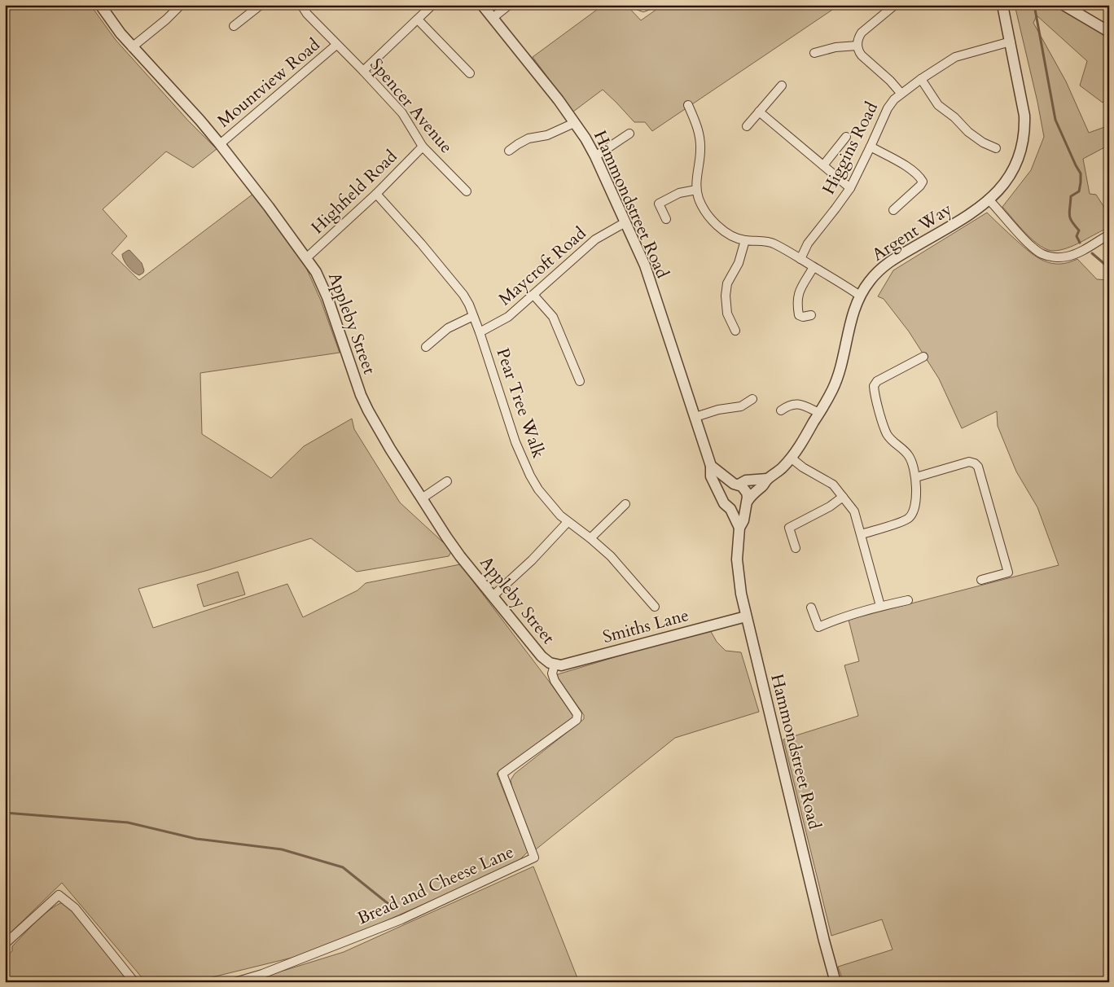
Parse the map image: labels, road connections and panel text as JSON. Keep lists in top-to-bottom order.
{
  "streets": {
    "street": [
      "Mountview Road",
      "Spencer Avenue",
      "Higgins Road",
      "Highfield Road",
      "Hammondstreet Road",
      "Argent Way",
      "Maycroft Road",
      "Appleby Street",
      "Pear Tree Walk",
      "Smiths Lane",
      "Bread and Cheese Lane"
    ]
  },
  "crossings": [
    ["Mountview Road", "Spencer Avenue"],
    ["Mountview Road", "Appleby Street"],
    ["Spencer Avenue", "Highfield Road"],
    ["Higgins Road", "Argent Way"],
    ["Highfield Road", "Appleby Street"],
    ["Highfield Road", "Pear Tree Walk"],
    ["Hammondstreet Road", "Argent Way"],
    ["Hammondstreet Road", "Maycroft Road"],
    ["Hammondstreet Road", "Smiths Lane"],
    ["Maycroft Road", "Pear Tree Walk"],
    ["Appleby Street", "Smiths Lane"],
    ["Appleby Street", "Bread and Cheese Lane"],
    ["Smiths Lane", "Bread and Cheese Lane"]
  ]
}
